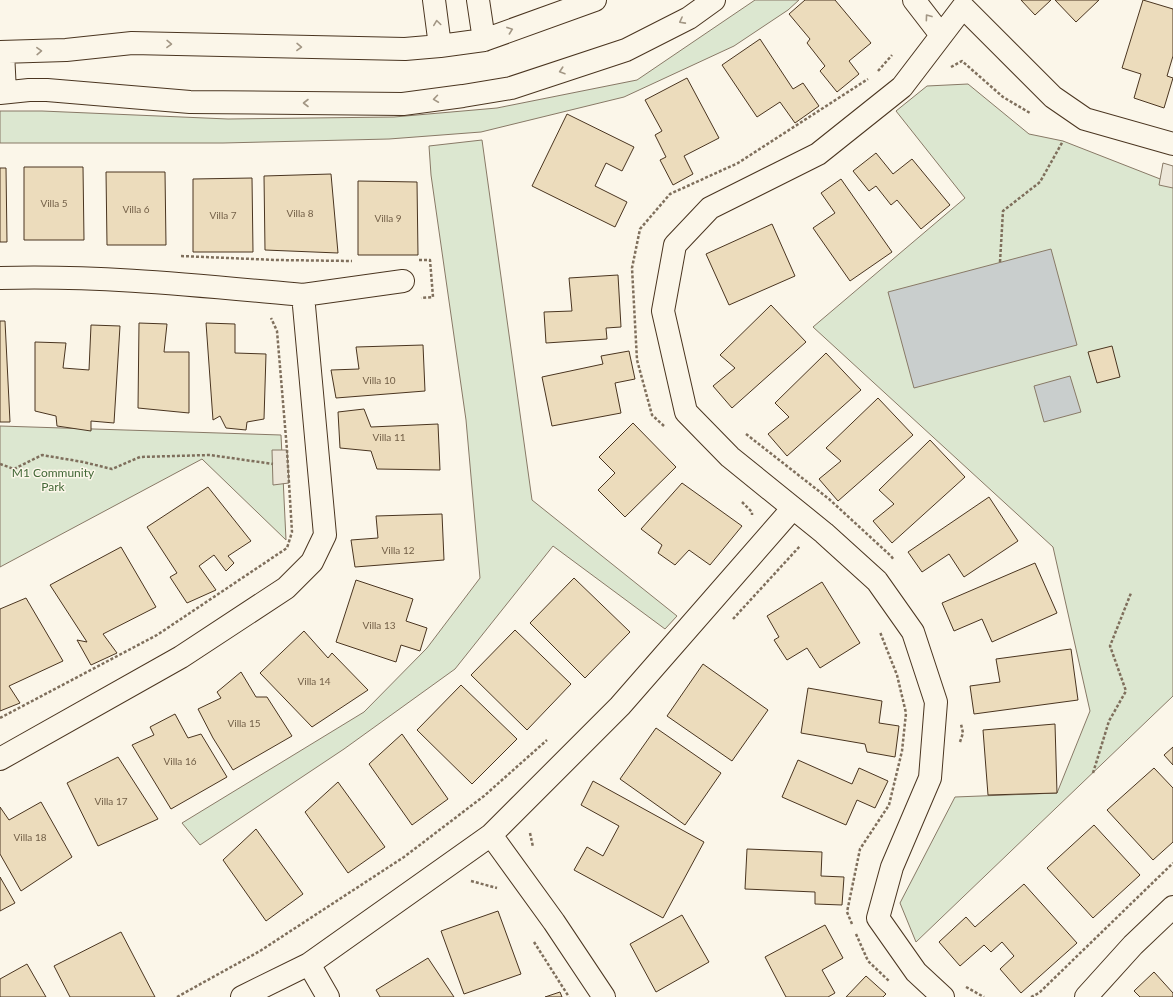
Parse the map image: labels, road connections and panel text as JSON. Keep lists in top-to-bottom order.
{
  "parks": ["M1 Community Park"],
  "house_numbers": [
    "Villa 5",
    "Villa 6",
    "Villa 8",
    "Villa 7",
    "Villa 9",
    "Villa 10",
    "Villa 11",
    "Villa 12",
    "Villa 13",
    "Villa 14",
    "Villa 15",
    "Villa 16",
    "Villa 17",
    "Villa 18"
  ]
}
